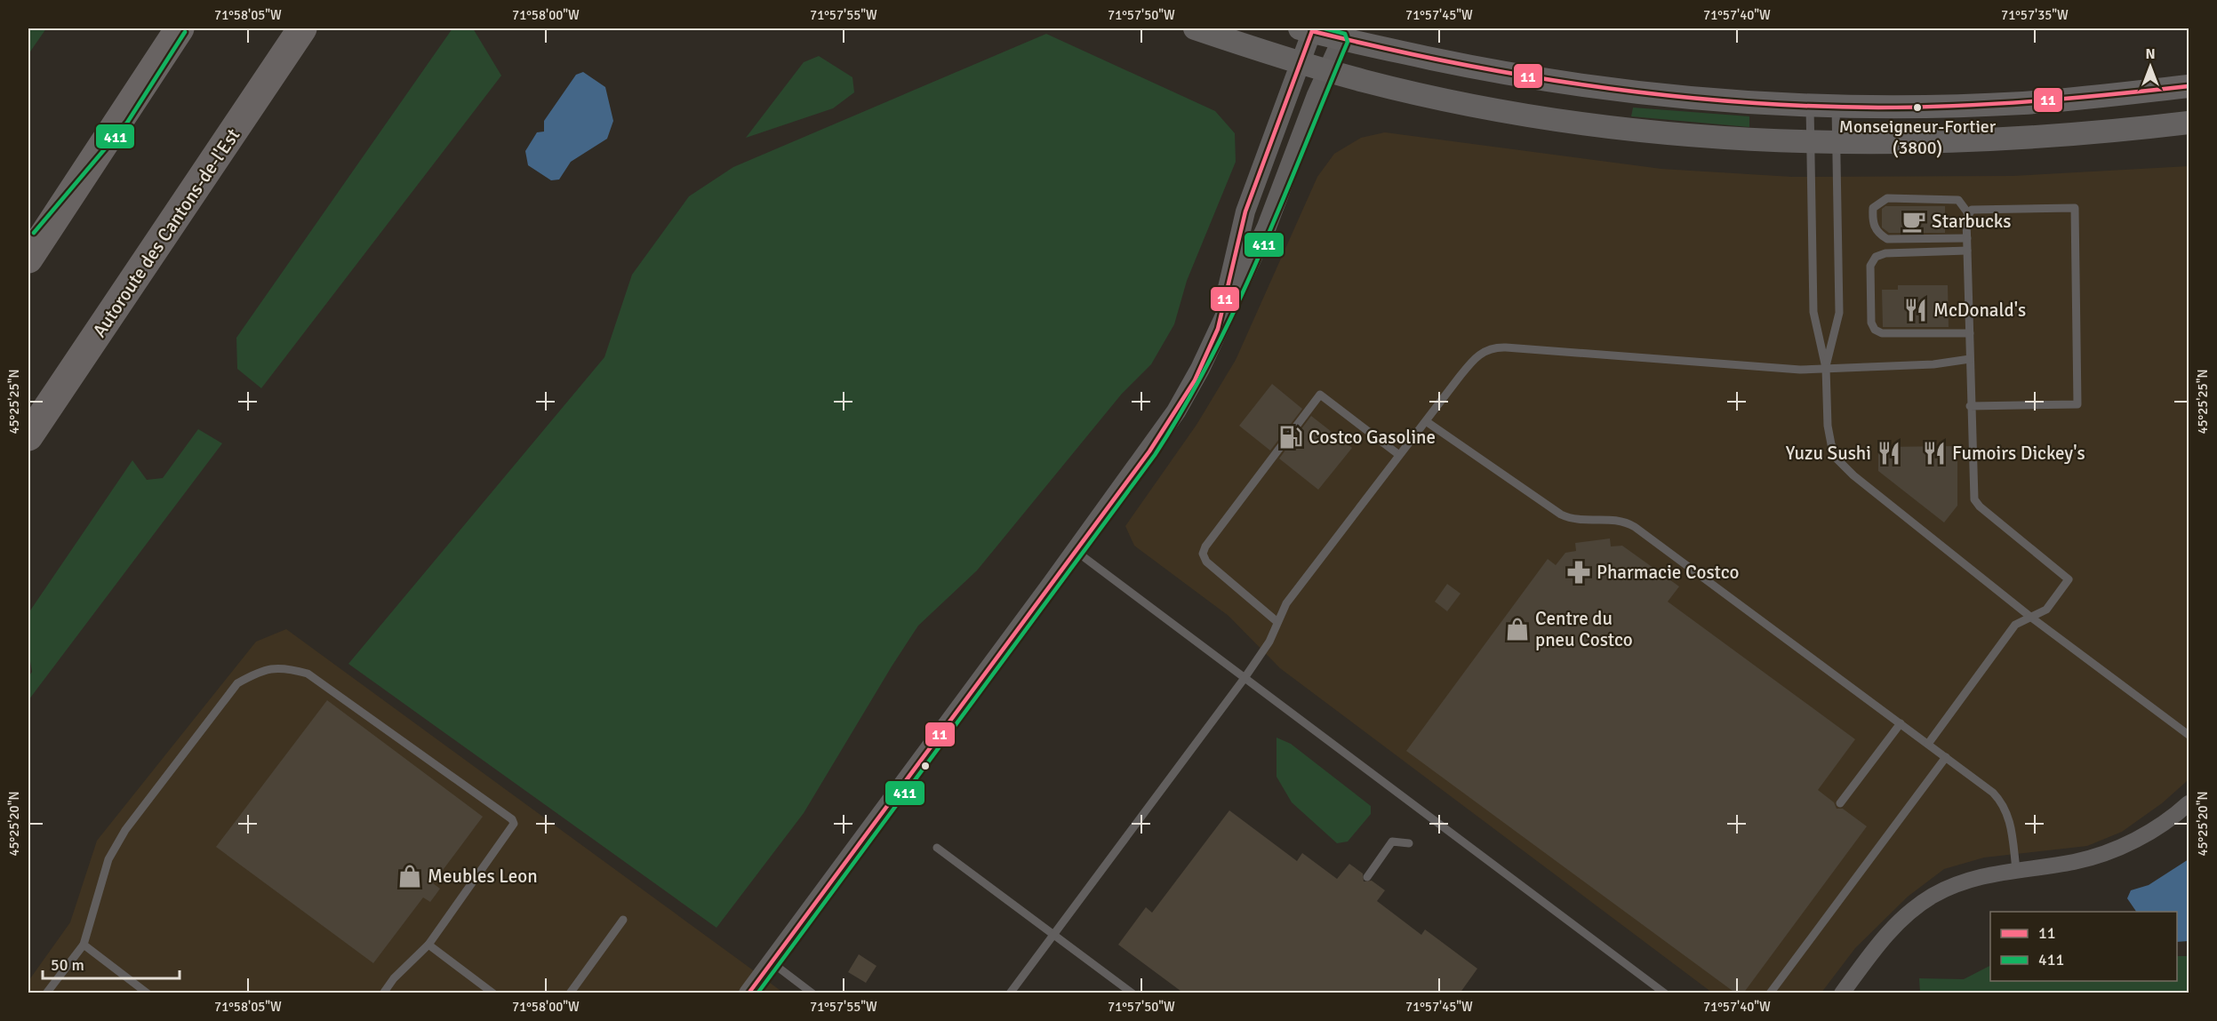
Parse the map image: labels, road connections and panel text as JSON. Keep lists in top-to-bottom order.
{
  "streets": {
    "highway": ["Autoroute des Cantons-de-l'Est"]
  },
  "places": {
    "other": ["Monseigneur-Fortier (3800)"],
    "cafe": ["Starbucks"],
    "restaurant": ["McDonald's", "Yuzu Sushi", "Fumoirs Dickey's"],
    "fuel station": ["Costco Gasoline"],
    "pharmacy": ["Pharmacie Costco"],
    "shop": ["Centre du pneu Costco", "Meubles Leon"]
  },
  "lines": ["transit line 411", "transit line 11"],
  "legend": ["11", "411"],
  "scale_bar": "50 m",
  "north": "top",
  "coordinates": [
    "71°58'05\"W",
    "71°58'00\"W",
    "71°57'55\"W",
    "71°57'50\"W",
    "71°57'45\"W",
    "71°57'40\"W",
    "71°57'35\"W",
    "45°25'25\"N",
    "45°25'20\"N"
  ]
}
